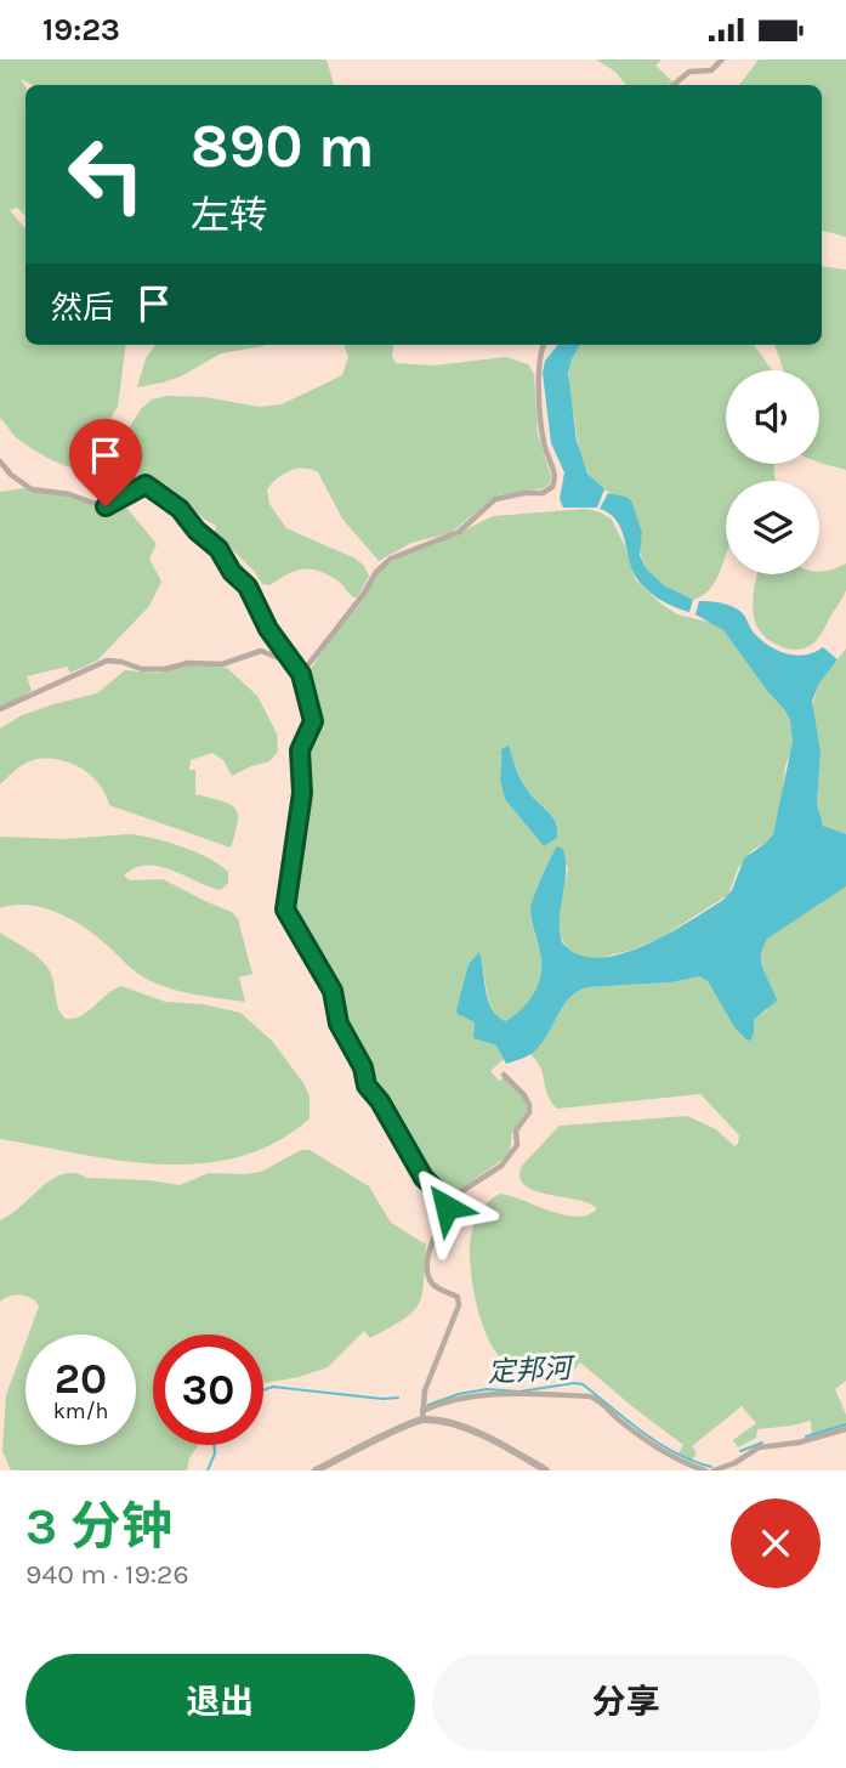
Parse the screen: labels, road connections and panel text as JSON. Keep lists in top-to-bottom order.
{
  "water": ["定邦河"],
  "page": {
    "status": "19:23",
    "turn": ["890 m", "左转"],
    "then": "然后",
    "speed": "20 km/h",
    "limit": "30",
    "heading": ["3 分钟", "940 m · 19:26"],
    "buttons": ["退出", "分享"]
  }
}
